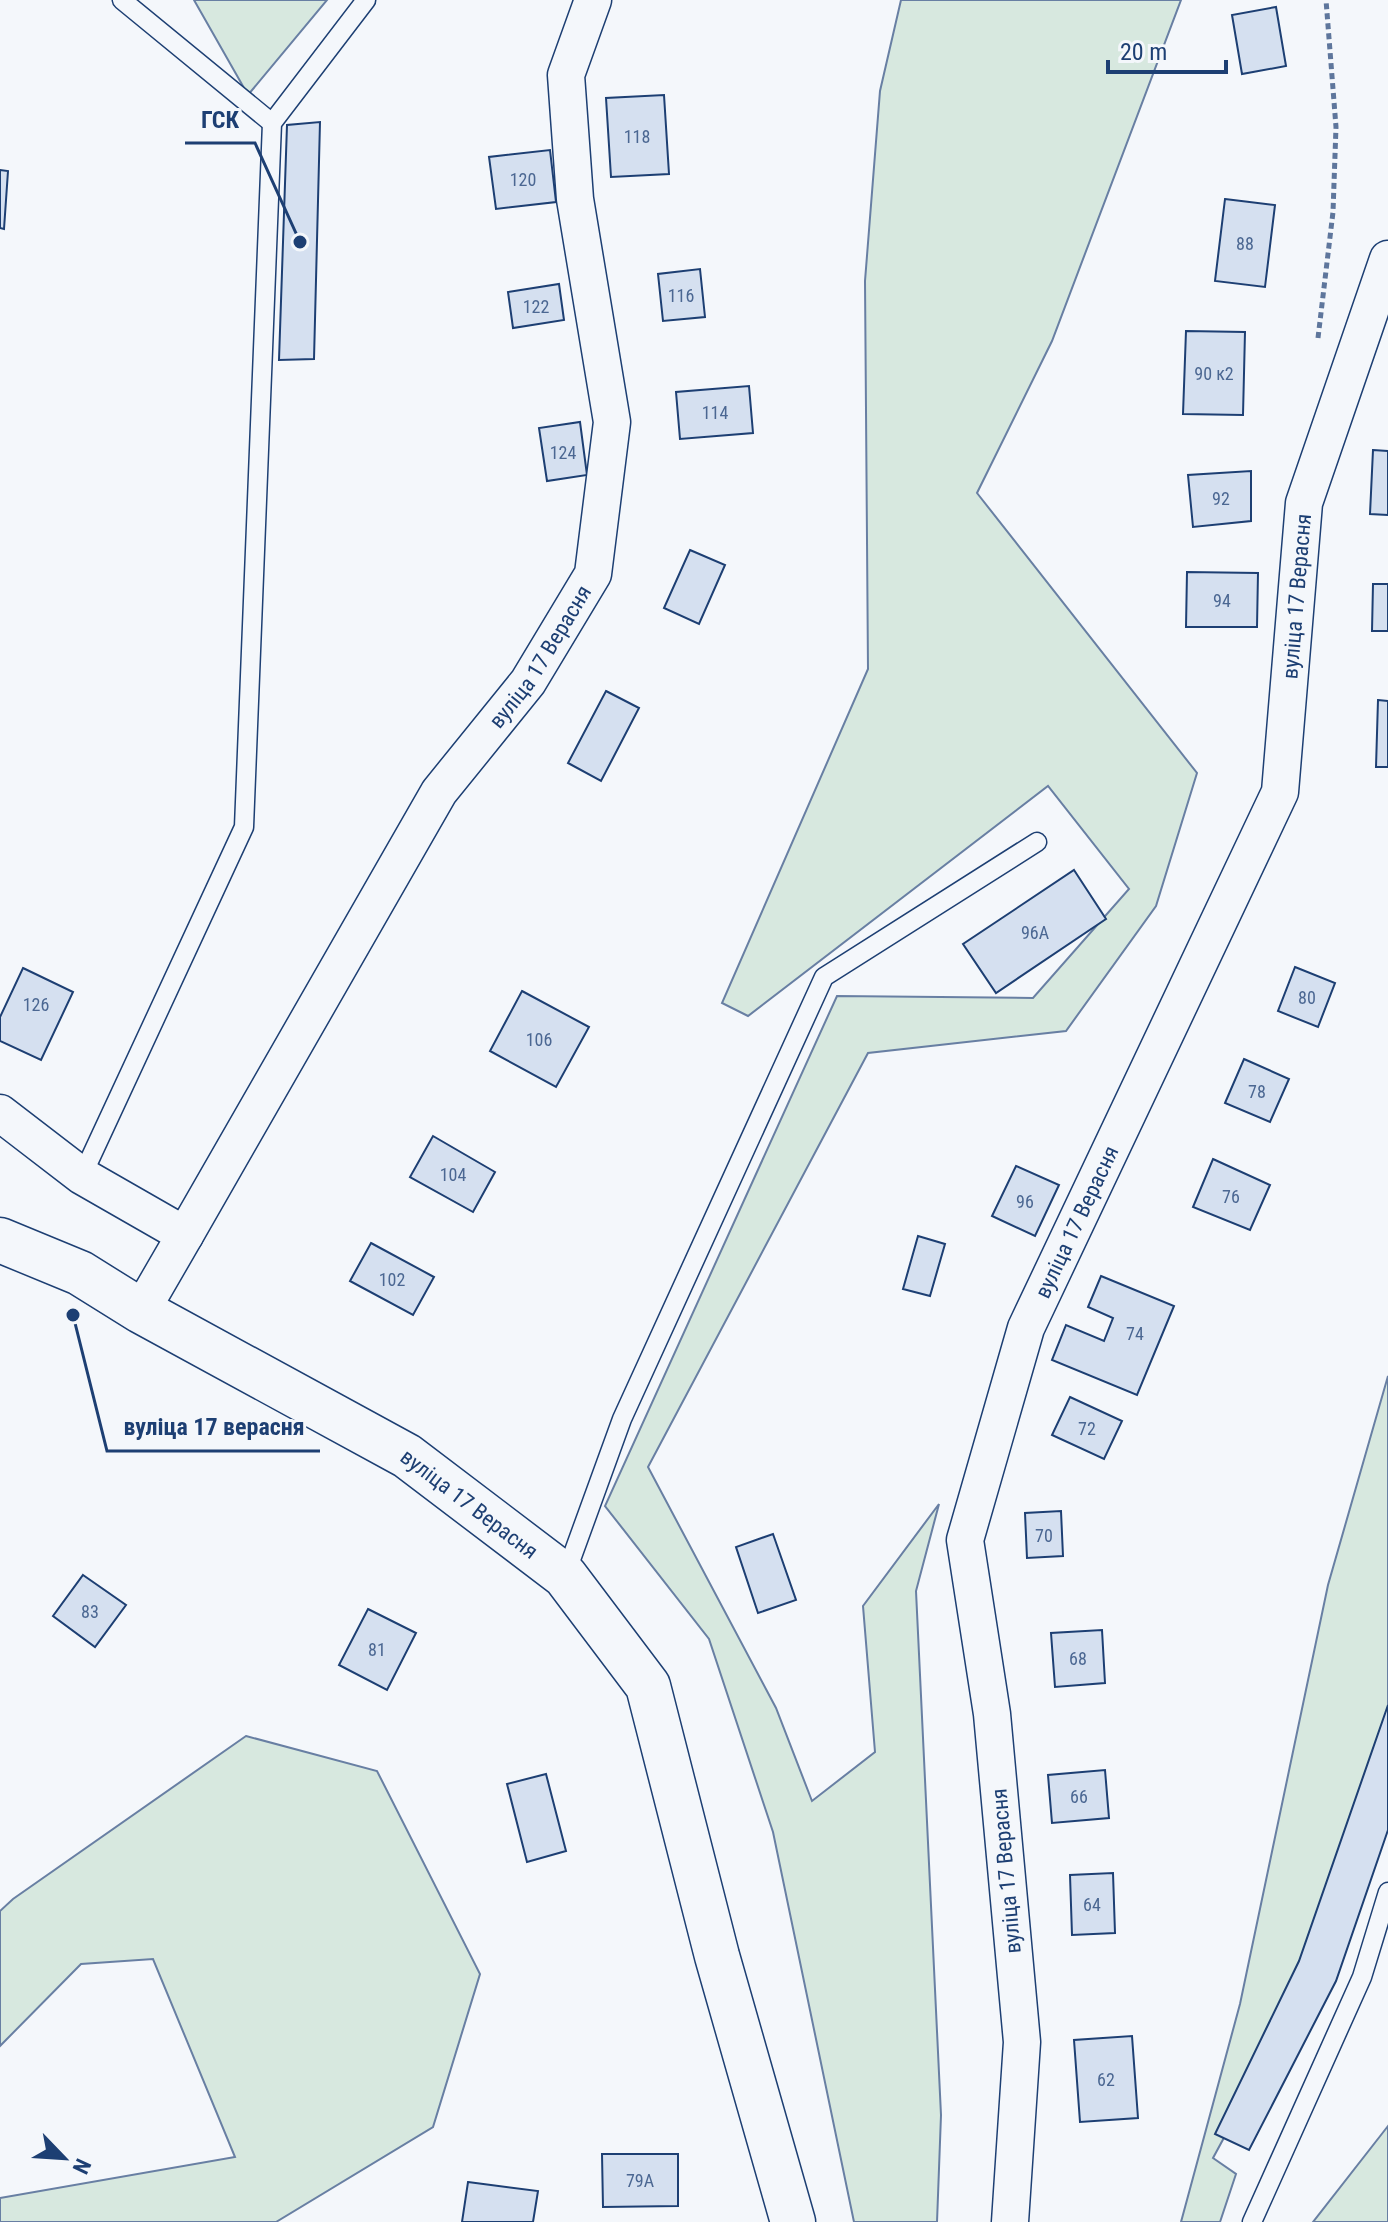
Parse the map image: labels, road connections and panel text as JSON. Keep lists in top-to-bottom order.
{
  "streets": {
    "street": ["вуліца 17 Верасня"]
  },
  "places": ["ГСК", "вуліца 17 верасня"],
  "house_numbers": [
    "118",
    "120",
    "88",
    "116",
    "122",
    "90 к2",
    "114",
    "124",
    "92",
    "94",
    "96А",
    "80",
    "126",
    "106",
    "78",
    "104",
    "76",
    "96",
    "102",
    "74",
    "72",
    "70",
    "83",
    "81",
    "68",
    "66",
    "64",
    "62",
    "79А"
  ],
  "scale_bar": "20 m",
  "north": "bottom right"
}
